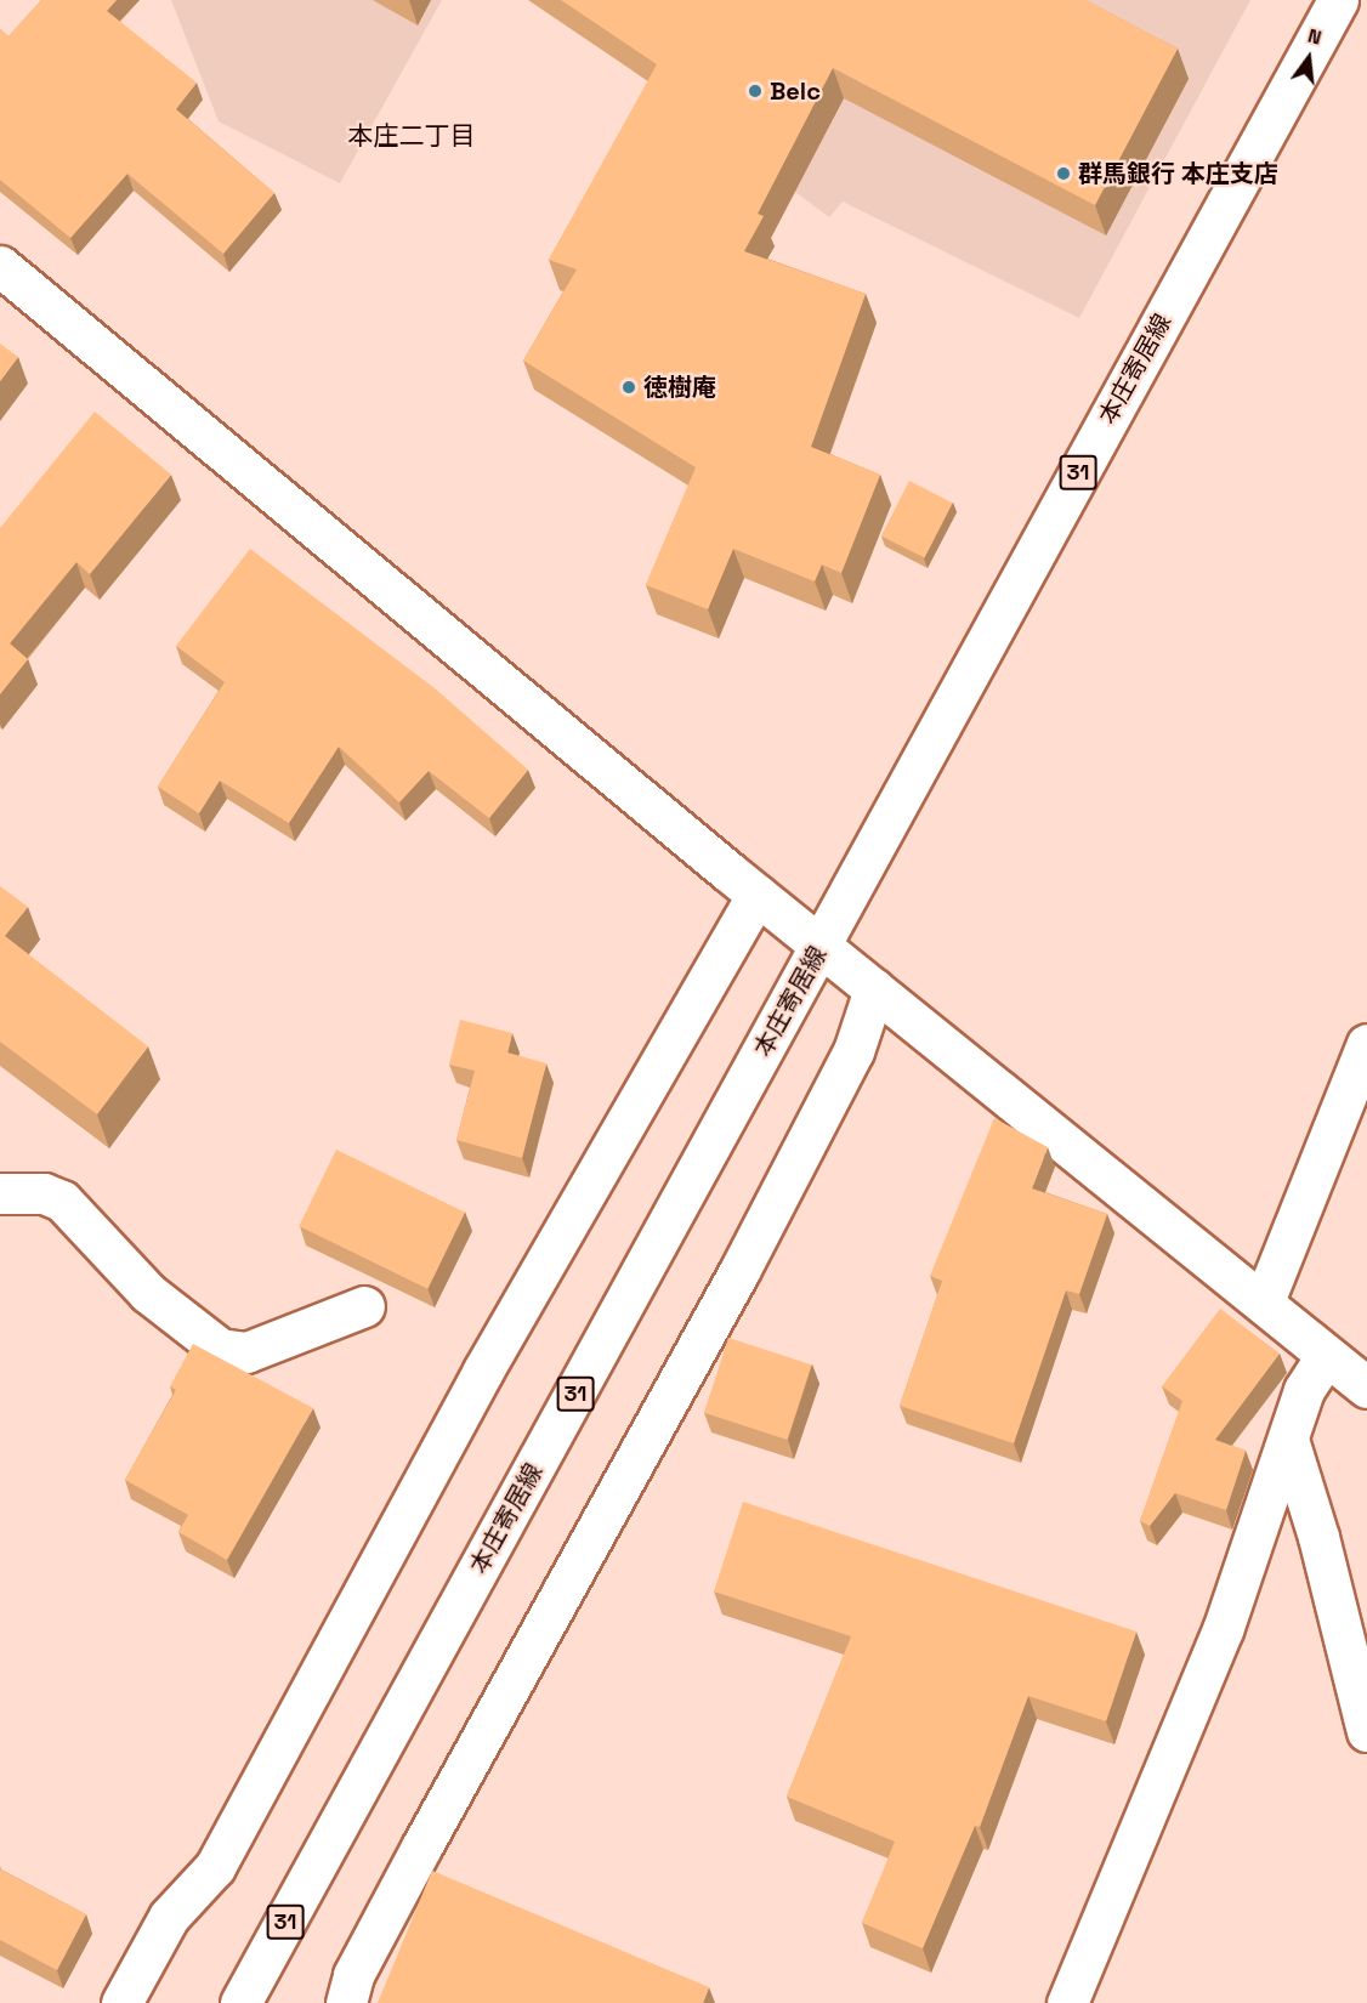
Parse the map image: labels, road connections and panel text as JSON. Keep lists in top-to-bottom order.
{
  "streets": {
    "street": ["本庄寄居線", "31"]
  },
  "districts": ["本庄二丁目"],
  "places": ["Belc", "群馬銀行 本庄支店", "徳樹庵"],
  "north": "top"
}
